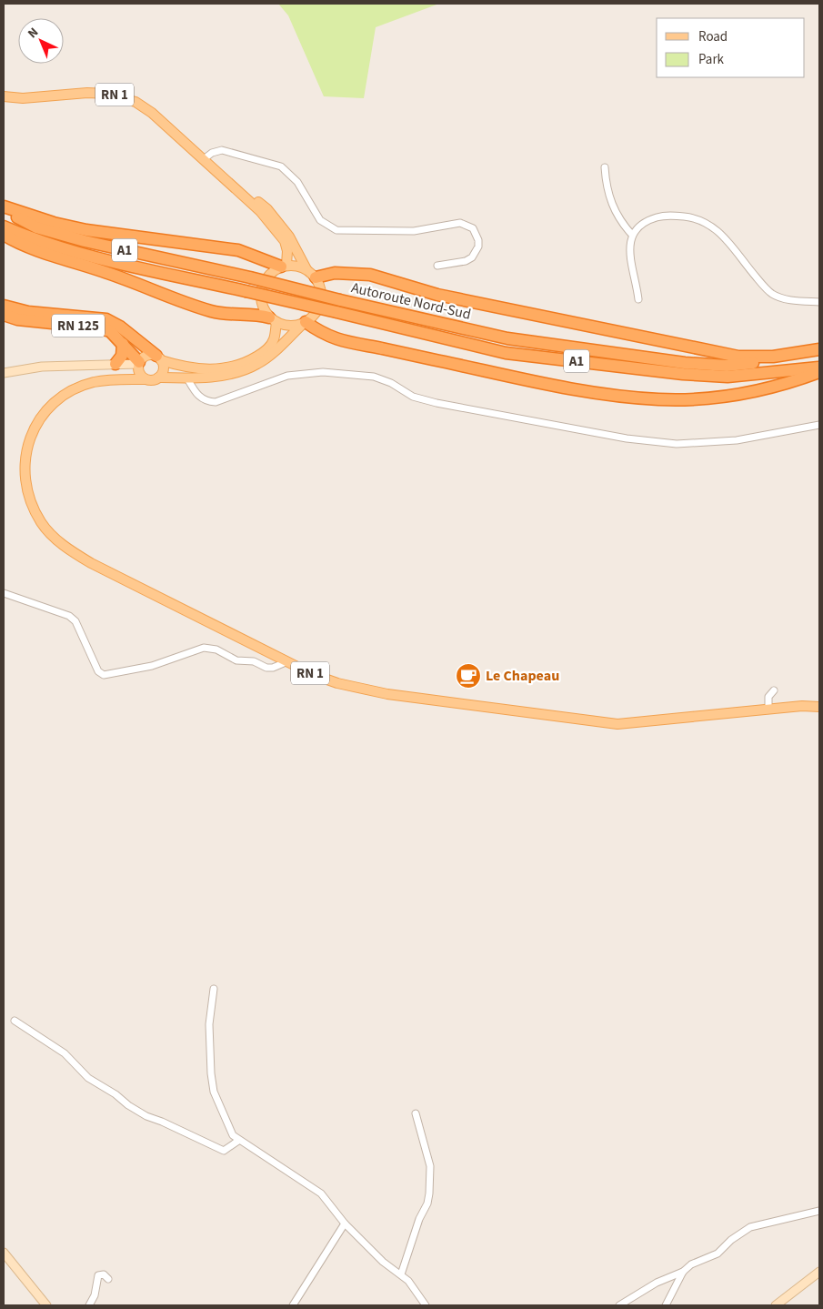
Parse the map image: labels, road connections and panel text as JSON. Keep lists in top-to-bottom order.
{
  "streets": {
    "highway": ["A1", "Autoroute Nord-Sud", "RN 125"],
    "main road": ["RN 1"]
  },
  "crossings": [
    ["RN 1", "RN 125"]
  ],
  "places": {
    "cafe": ["Le Chapeau"]
  },
  "legend": ["Road", "Park"],
  "north": "top left"
}
